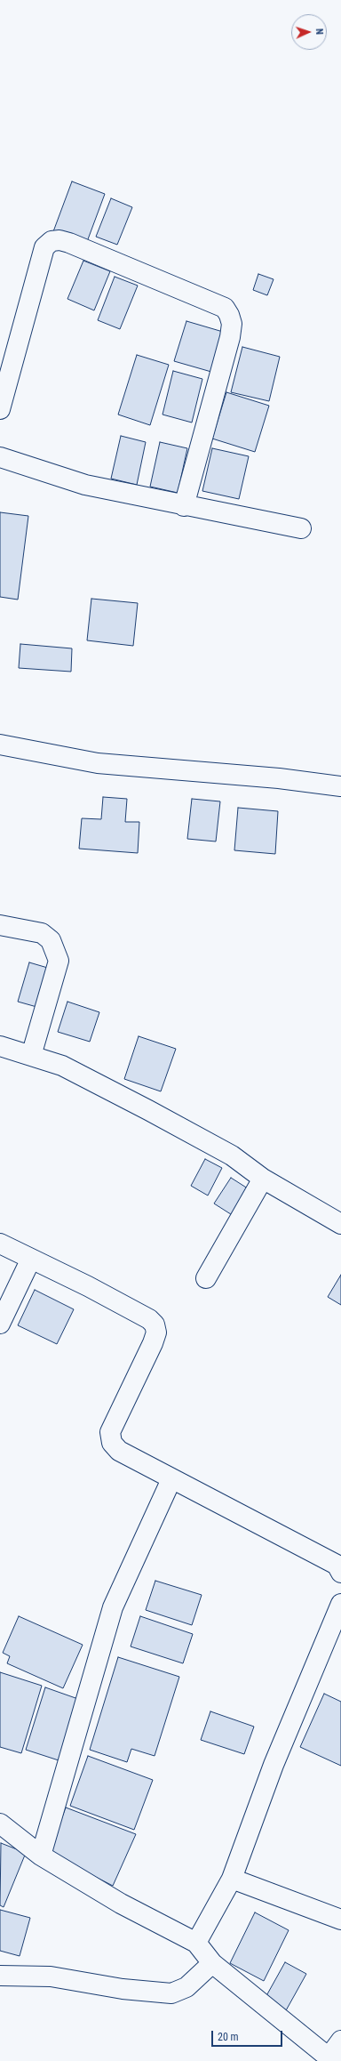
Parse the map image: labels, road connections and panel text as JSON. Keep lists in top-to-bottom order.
{
  "scale_bar": "20 m",
  "north": "right"
}
